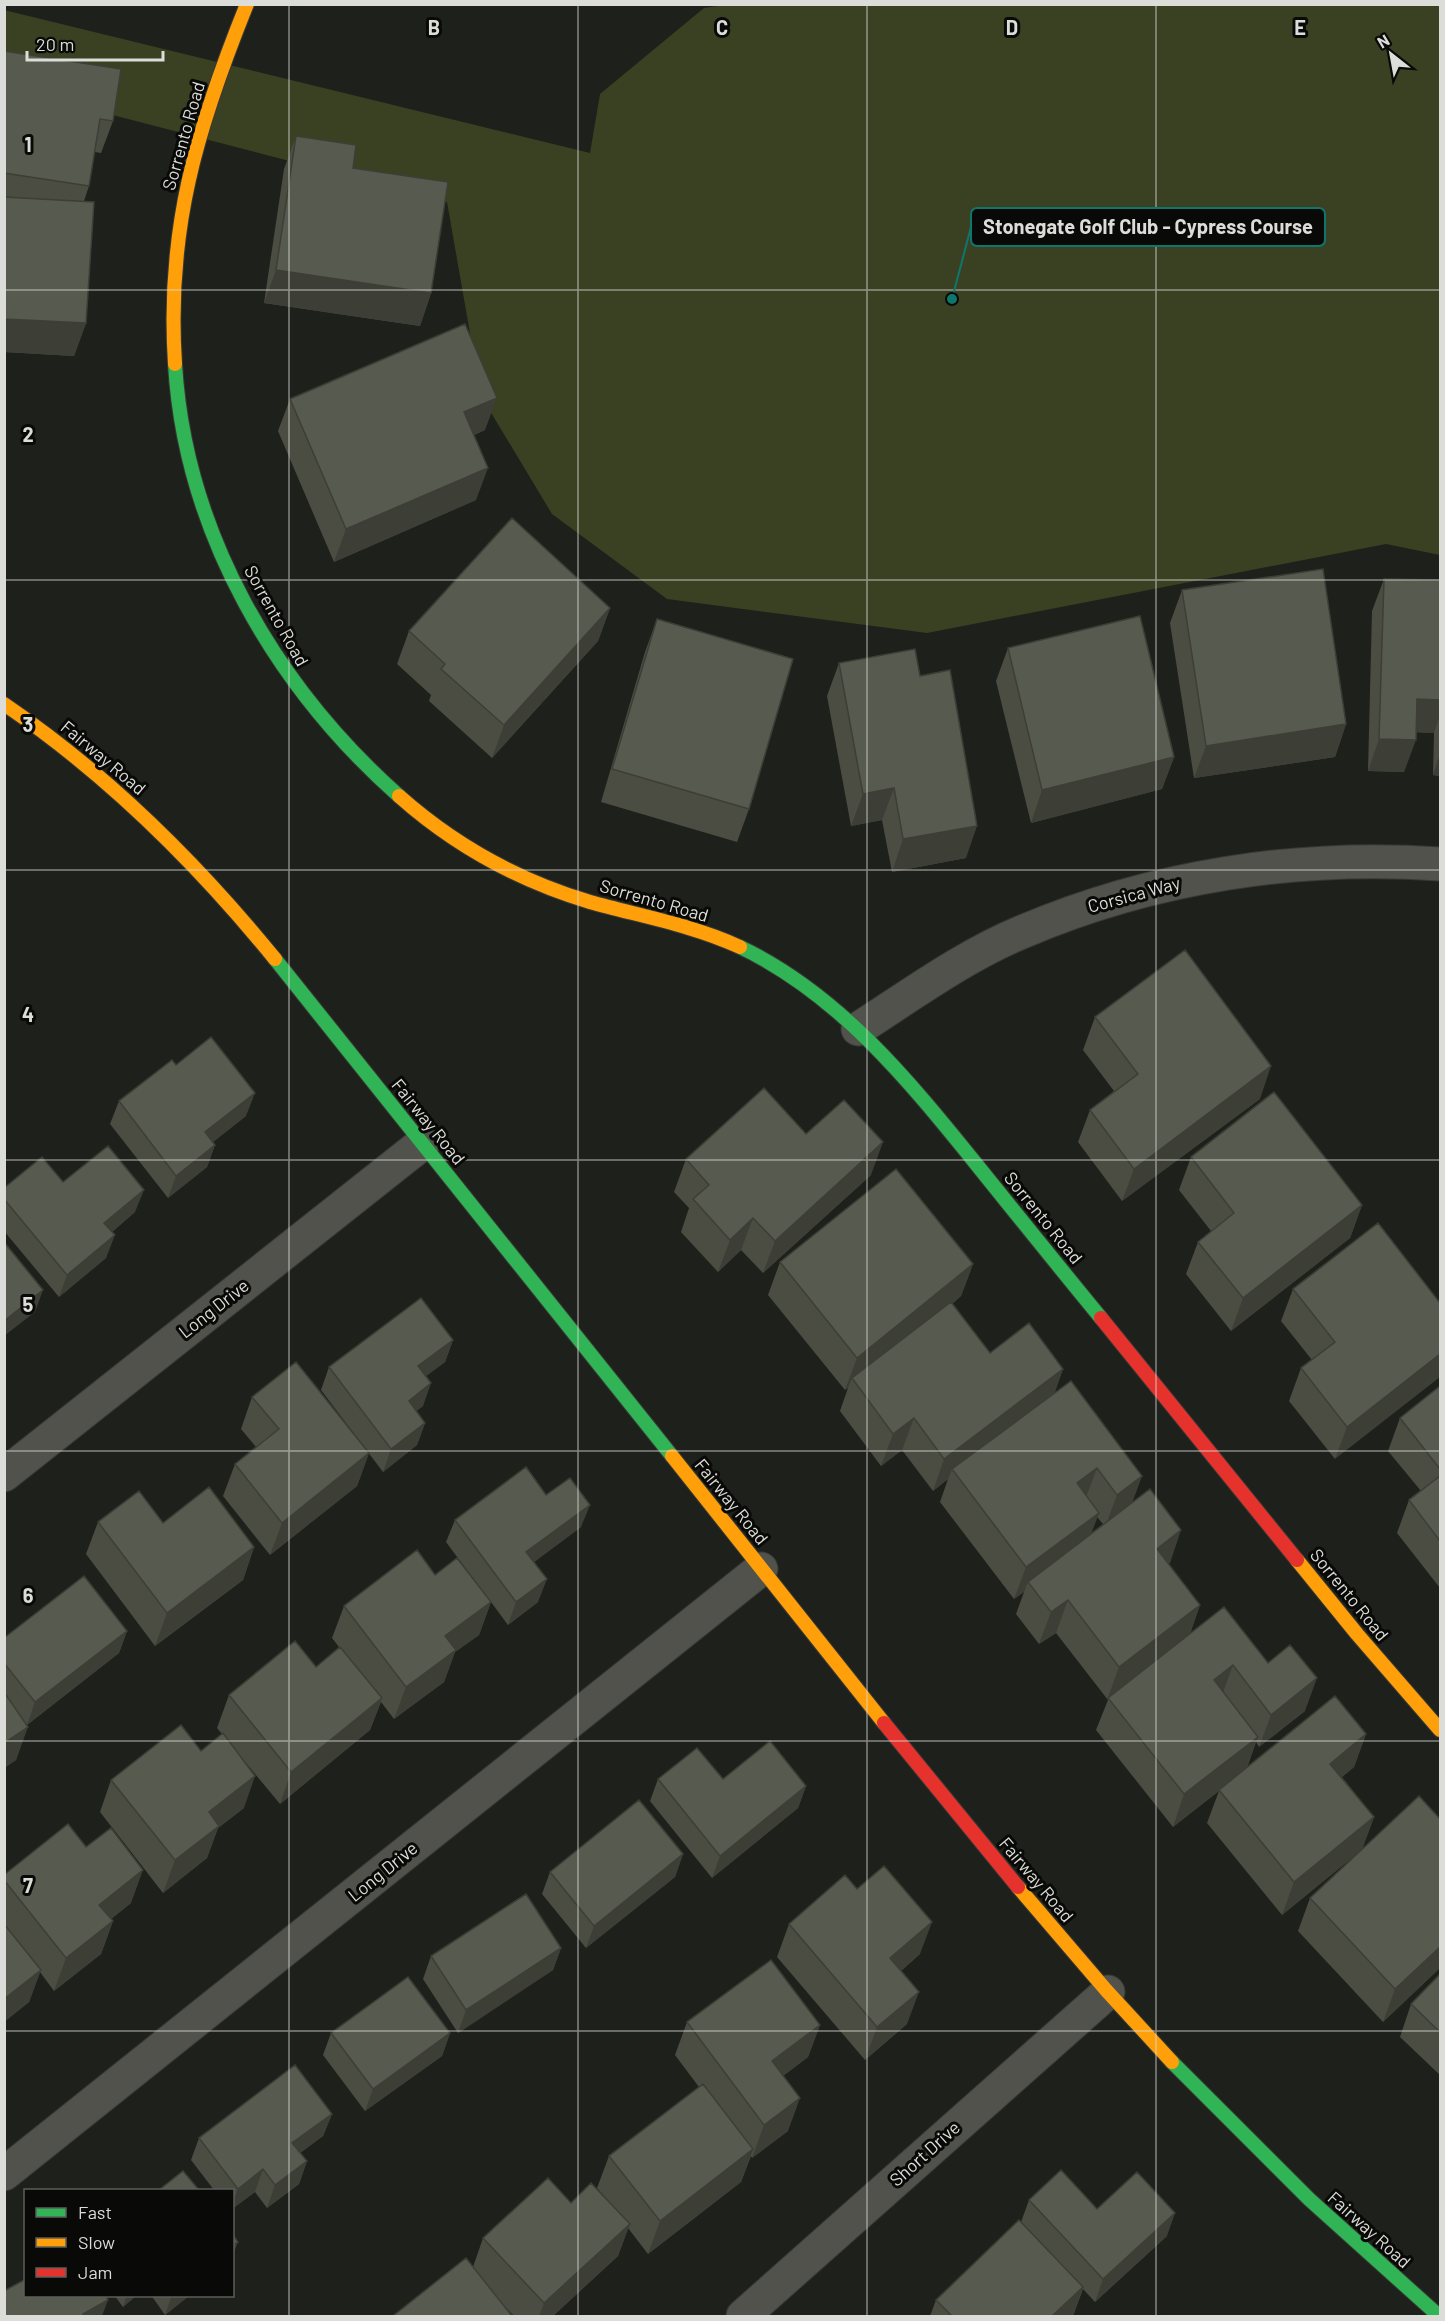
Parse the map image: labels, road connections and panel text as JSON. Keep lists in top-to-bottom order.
{
  "streets": {
    "street": [
      "Sorrento Road",
      "Fairway Road",
      "Corsica Way",
      "Long Drive",
      "Short Drive"
    ]
  },
  "crossings": [
    ["Sorrento Road", "Corsica Way"],
    ["Fairway Road", "Long Drive"],
    ["Fairway Road", "Short Drive"]
  ],
  "places": ["Stonegate Golf Club - Cypress Course"],
  "legend": ["Fast", "Slow", "Jam"],
  "scale_bar": "20 m",
  "north": "top left",
  "grid": {
    "columns": [
      "B",
      "C",
      "D",
      "E"
    ],
    "rows": [
      "1",
      "2",
      "3",
      "4",
      "5",
      "6",
      "7"
    ]
  }
}
